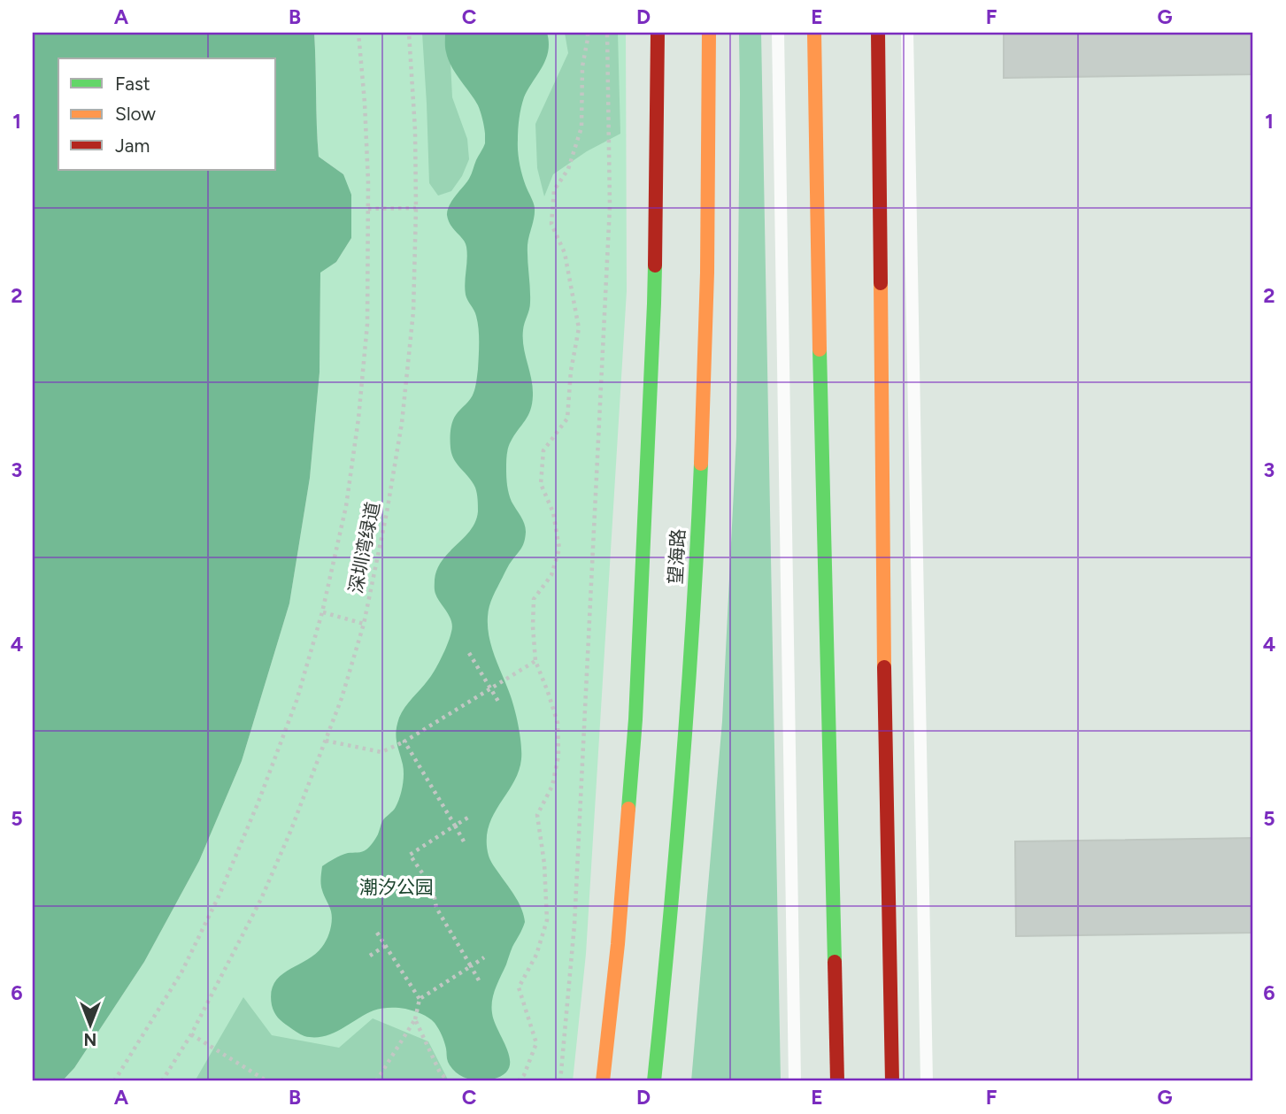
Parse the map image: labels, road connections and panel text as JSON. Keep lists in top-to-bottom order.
{
  "streets": {
    "main road": ["望海路"],
    "path": ["深圳湾绿道"]
  },
  "parks": ["潮汐公园"],
  "legend": ["Fast", "Slow", "Jam"],
  "north": "bottom",
  "grid": {
    "columns": [
      "A",
      "B",
      "C",
      "D",
      "E",
      "F",
      "G"
    ],
    "rows": [
      "1",
      "2",
      "3",
      "4",
      "5",
      "6"
    ]
  }
}
